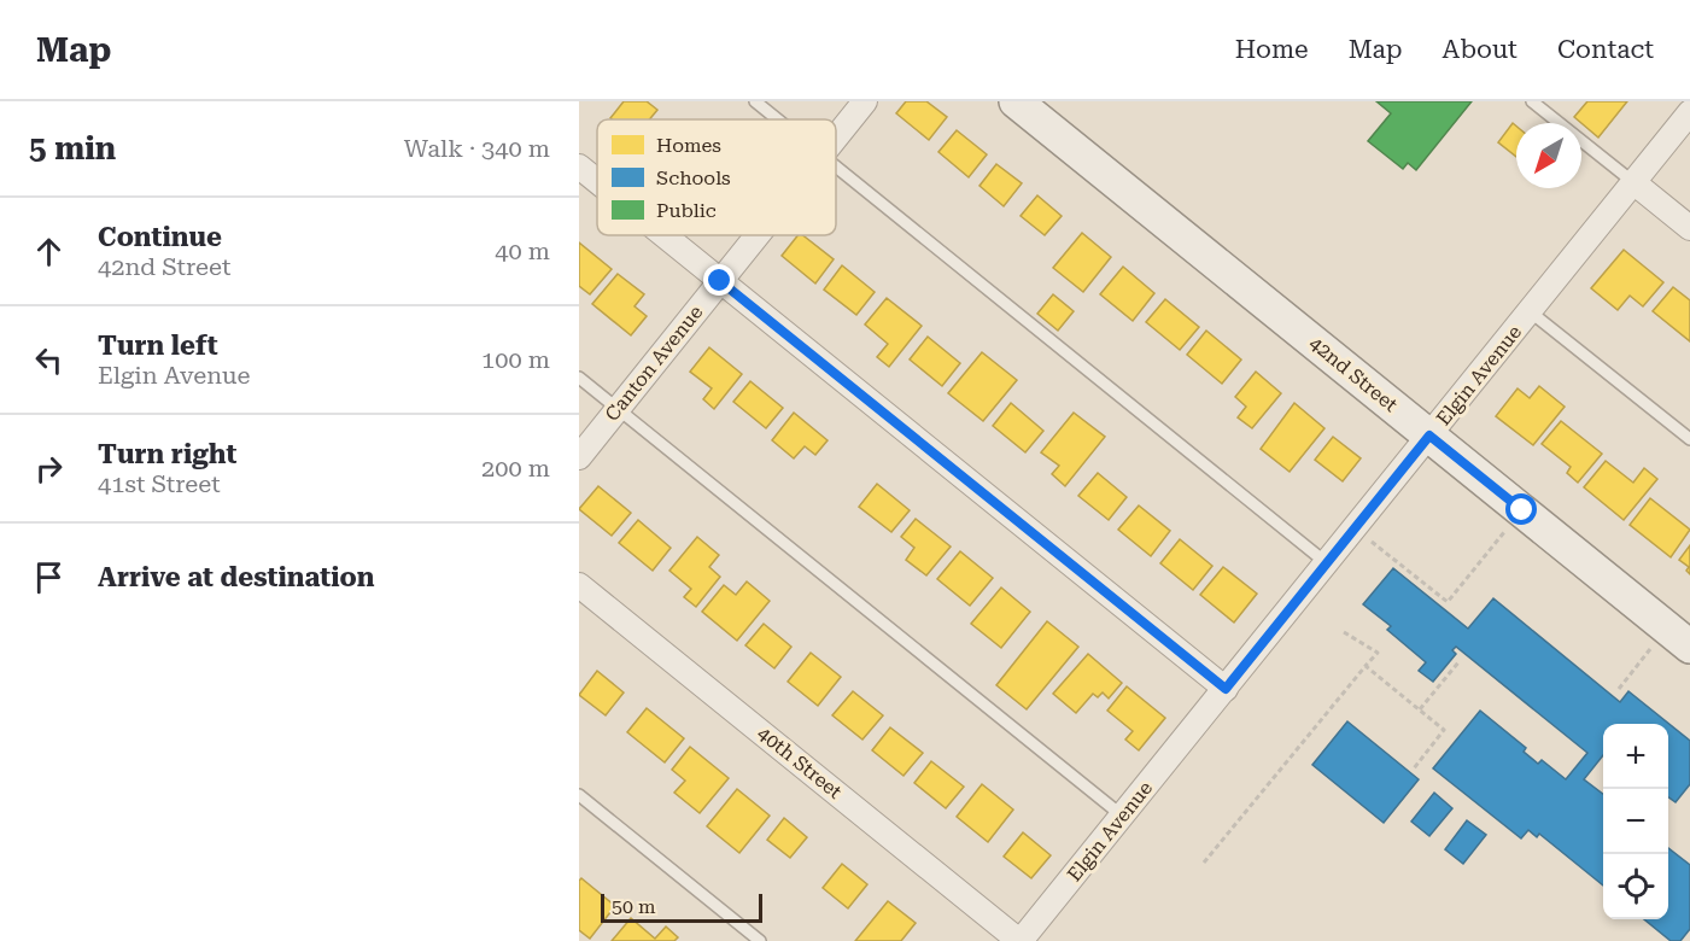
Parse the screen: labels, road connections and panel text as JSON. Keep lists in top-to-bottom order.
{
  "streets": {
    "street": [
      "Canton Avenue",
      "42nd Street",
      "Elgin Avenue",
      "40th Street"
    ]
  },
  "crossings": [
    ["42nd Street", "Elgin Avenue"],
    ["Elgin Avenue", "40th Street"]
  ],
  "legend": ["Homes", "Schools", "Public"],
  "scale_bar": "50 m",
  "north": "bottom left",
  "page": {
    "header": "Map",
    "nav": [
      "Home",
      "Map",
      "About",
      "Contact"
    ],
    "heading": ["5 min", "Walk · 340 m"],
    "list": [
      ["Continue", "42nd Street", "40 m"],
      ["Turn left", "Elgin Avenue", "100 m"],
      ["Turn right", "41st Street", "200 m"],
      "Arrive at destination"
    ],
    "map_buttons": ["+", "−"],
    "scale": "50 m"
  }
}
